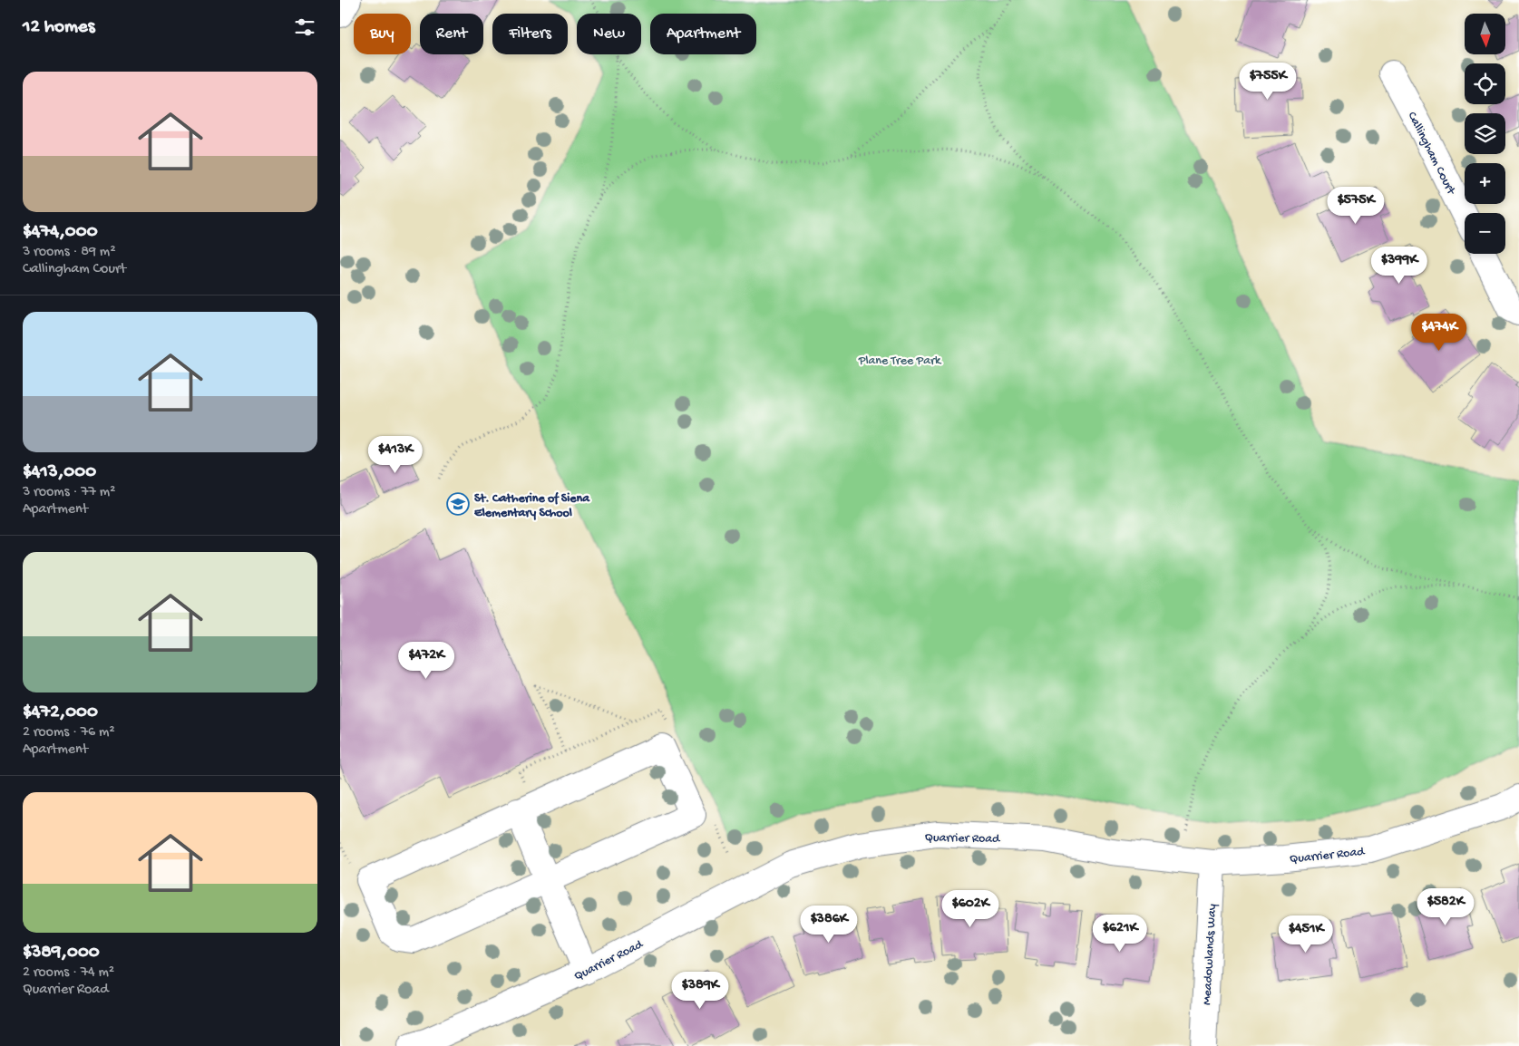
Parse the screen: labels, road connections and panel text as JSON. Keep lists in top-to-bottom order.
{
  "streets": {
    "street": ["Callingham Court", "Quarrier Road", "Meadowlands Way"]
  },
  "crossings": [
    ["Quarrier Road", "Meadowlands Way"]
  ],
  "parks": ["Plane Tree Park"],
  "places": {
    "school or university": ["St. Catherine of Siena Elementary School"]
  },
  "north": "bottom",
  "page": {
    "heading": "12 homes",
    "map_buttons": ["+", "−"],
    "chip": [
      "Buy",
      "Rent",
      "Filters",
      "New",
      "Apartment"
    ],
    "list": [
      {
        "name": "$474,000",
        "note": "3 rooms · 89 m² · Callingham Court"
      },
      {
        "name": "$413,000",
        "note": "3 rooms · 77 m² · Apartment"
      },
      {
        "name": "$472,000",
        "note": "2 rooms · 76 m² · Apartment"
      },
      {
        "name": "$389,000",
        "note": "2 rooms · 74 m² · Quarrier Road"
      }
    ],
    "price": [
      "$755K",
      "$575K",
      "$399K",
      "$474K",
      "$413K",
      "$472K",
      "$582K",
      "$602K",
      "$386K",
      "$621K",
      "$451K",
      "$389K"
    ]
  }
}
